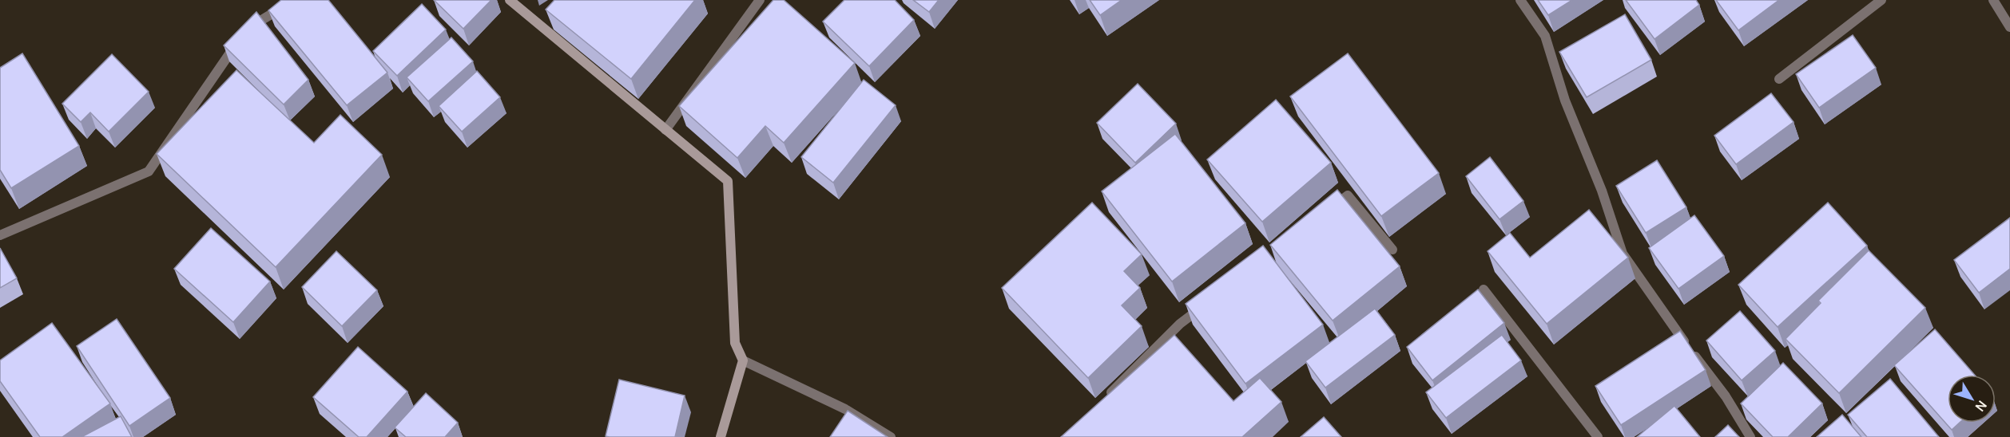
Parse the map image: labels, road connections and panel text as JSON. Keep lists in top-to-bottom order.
{
  "north": "bottom right"
}
